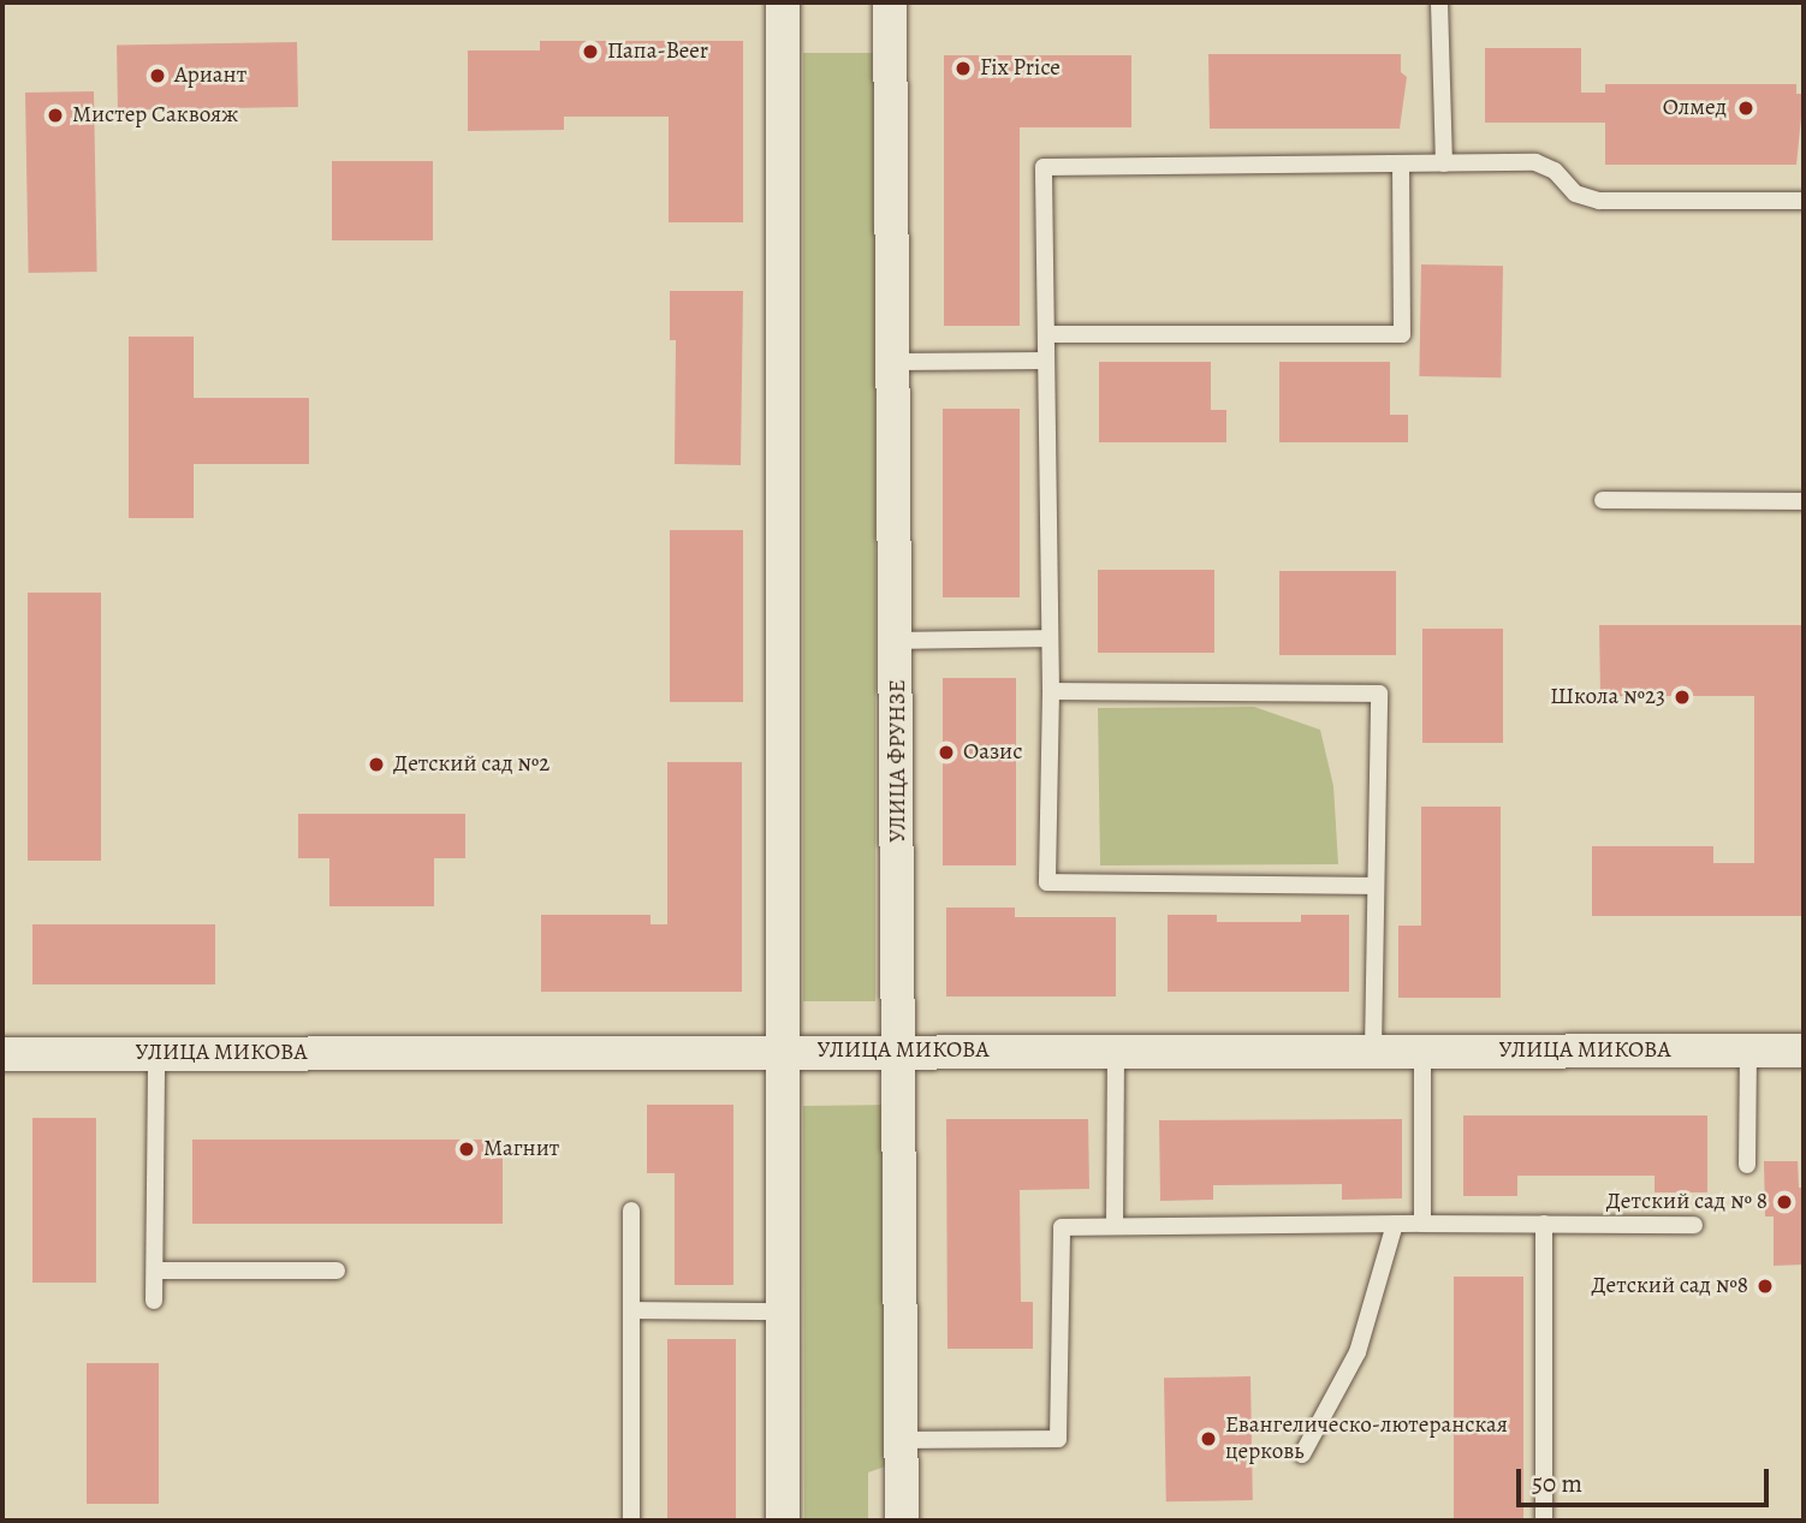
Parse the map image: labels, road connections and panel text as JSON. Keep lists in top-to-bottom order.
{
  "streets": {
    "street": ["УЛИЦА ФРУНЗЕ", "УЛИЦА МИКОВА"]
  },
  "crossings": [
    ["УЛИЦА ФРУНЗЕ", "УЛИЦА МИКОВА"]
  ],
  "places": [
    "Папа-Beer",
    "Fix Price",
    "Ариант",
    "Олмед",
    "Мистер Саквояж",
    "Школа №23",
    "Оазис",
    "Детский сад №2",
    "Магнит",
    "Детский сад № 8",
    "Детский сад №8",
    "Евангелическо-лютеранская церковь"
  ],
  "scale_bar": "50 m"
}
